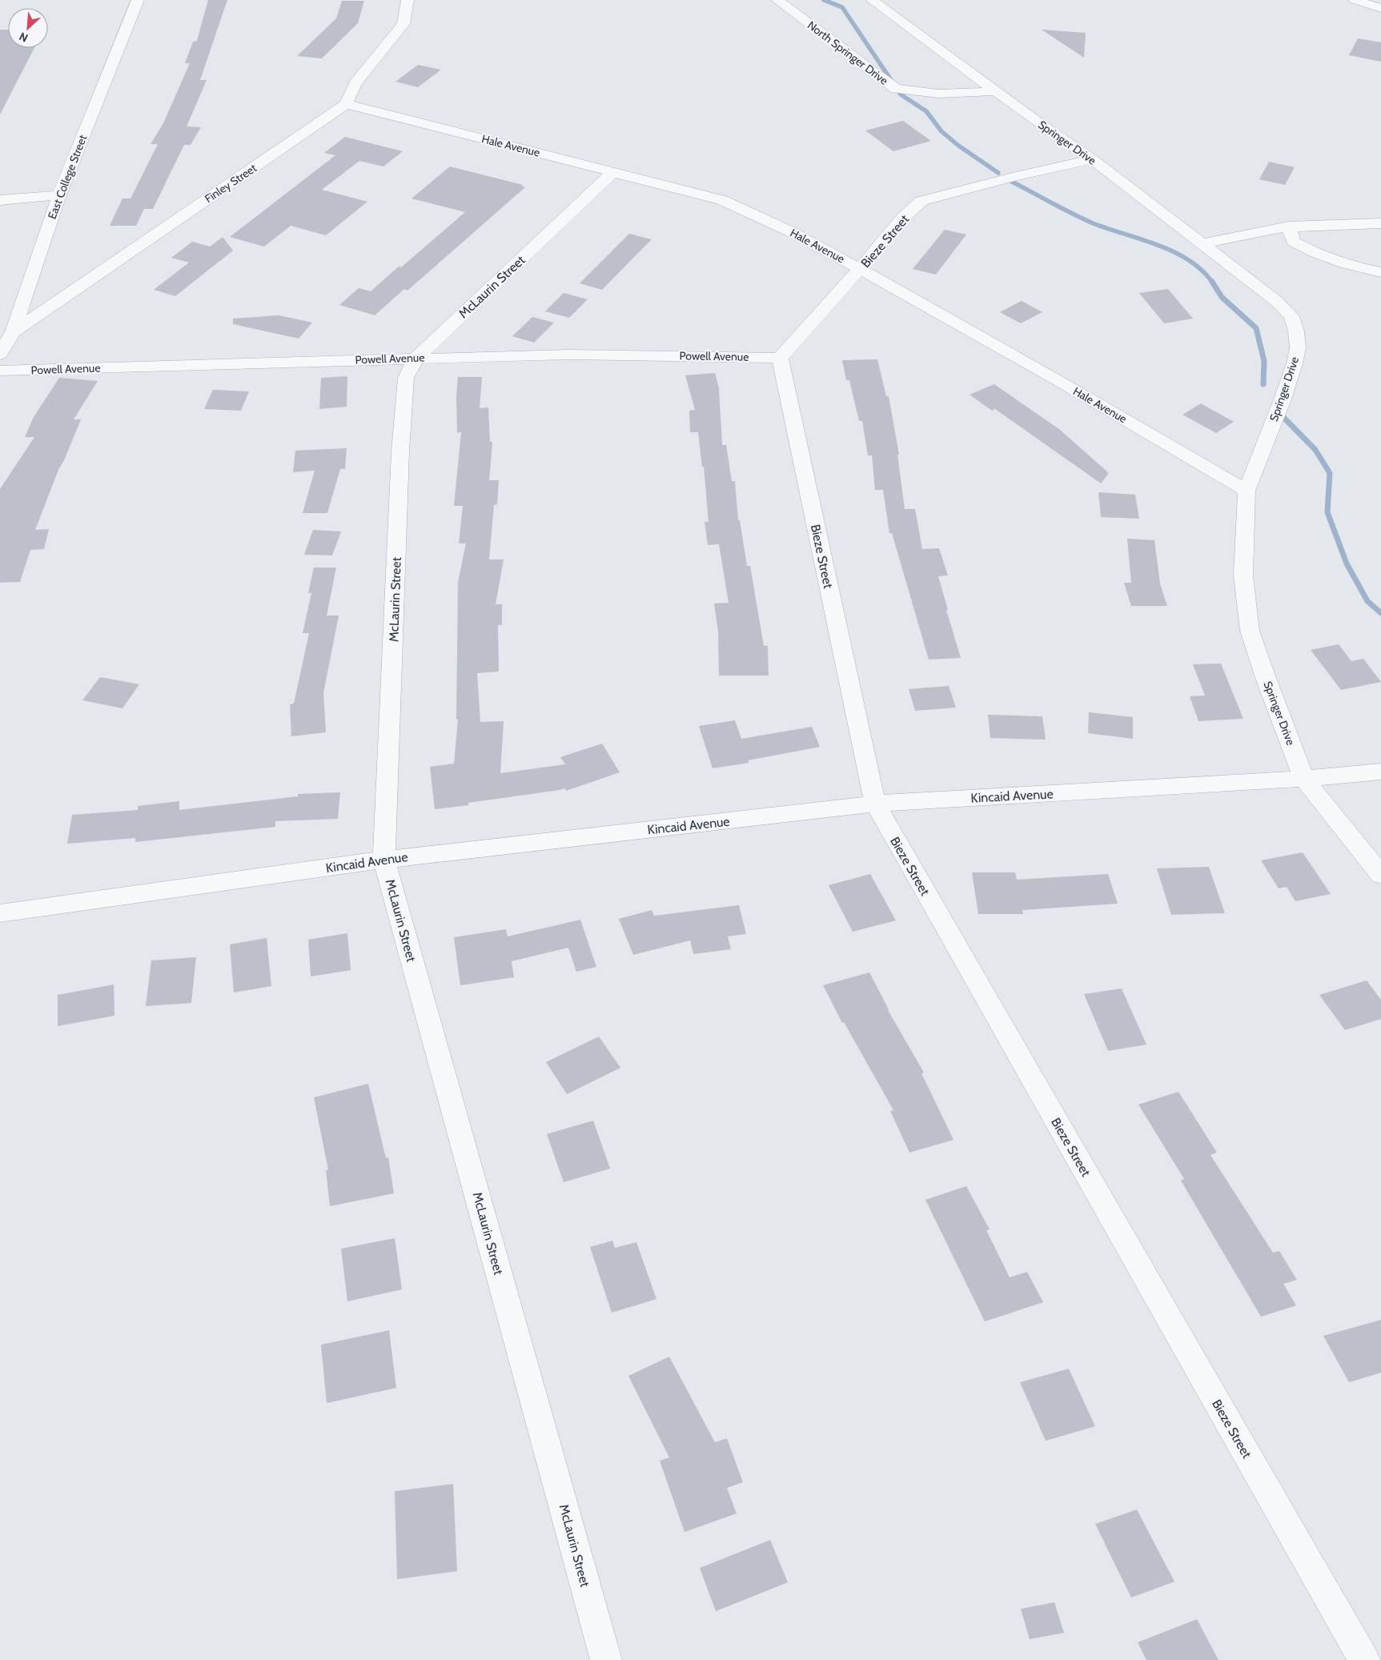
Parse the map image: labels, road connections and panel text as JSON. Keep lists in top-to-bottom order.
{
  "streets": {
    "street": [
      "North Springer Drive",
      "Springer Drive",
      "Hale Avenue",
      "East College Street",
      "Finley Street",
      "Bieze Street",
      "McLaurin Street",
      "Powell Avenue",
      "Kincaid Avenue"
    ]
  },
  "crossings": [
    ["North Springer Drive", "Springer Drive"],
    ["Springer Drive", "Hale Avenue"],
    ["Springer Drive", "Bieze Street"],
    ["Springer Drive", "Kincaid Avenue"],
    ["Hale Avenue", "Finley Street"],
    ["Hale Avenue", "Bieze Street"],
    ["Hale Avenue", "McLaurin Street"],
    ["East College Street", "Finley Street"],
    ["Bieze Street", "Powell Avenue"],
    ["Bieze Street", "Kincaid Avenue"],
    ["McLaurin Street", "Powell Avenue"],
    ["McLaurin Street", "Kincaid Avenue"]
  ],
  "north": "bottom left"
}
